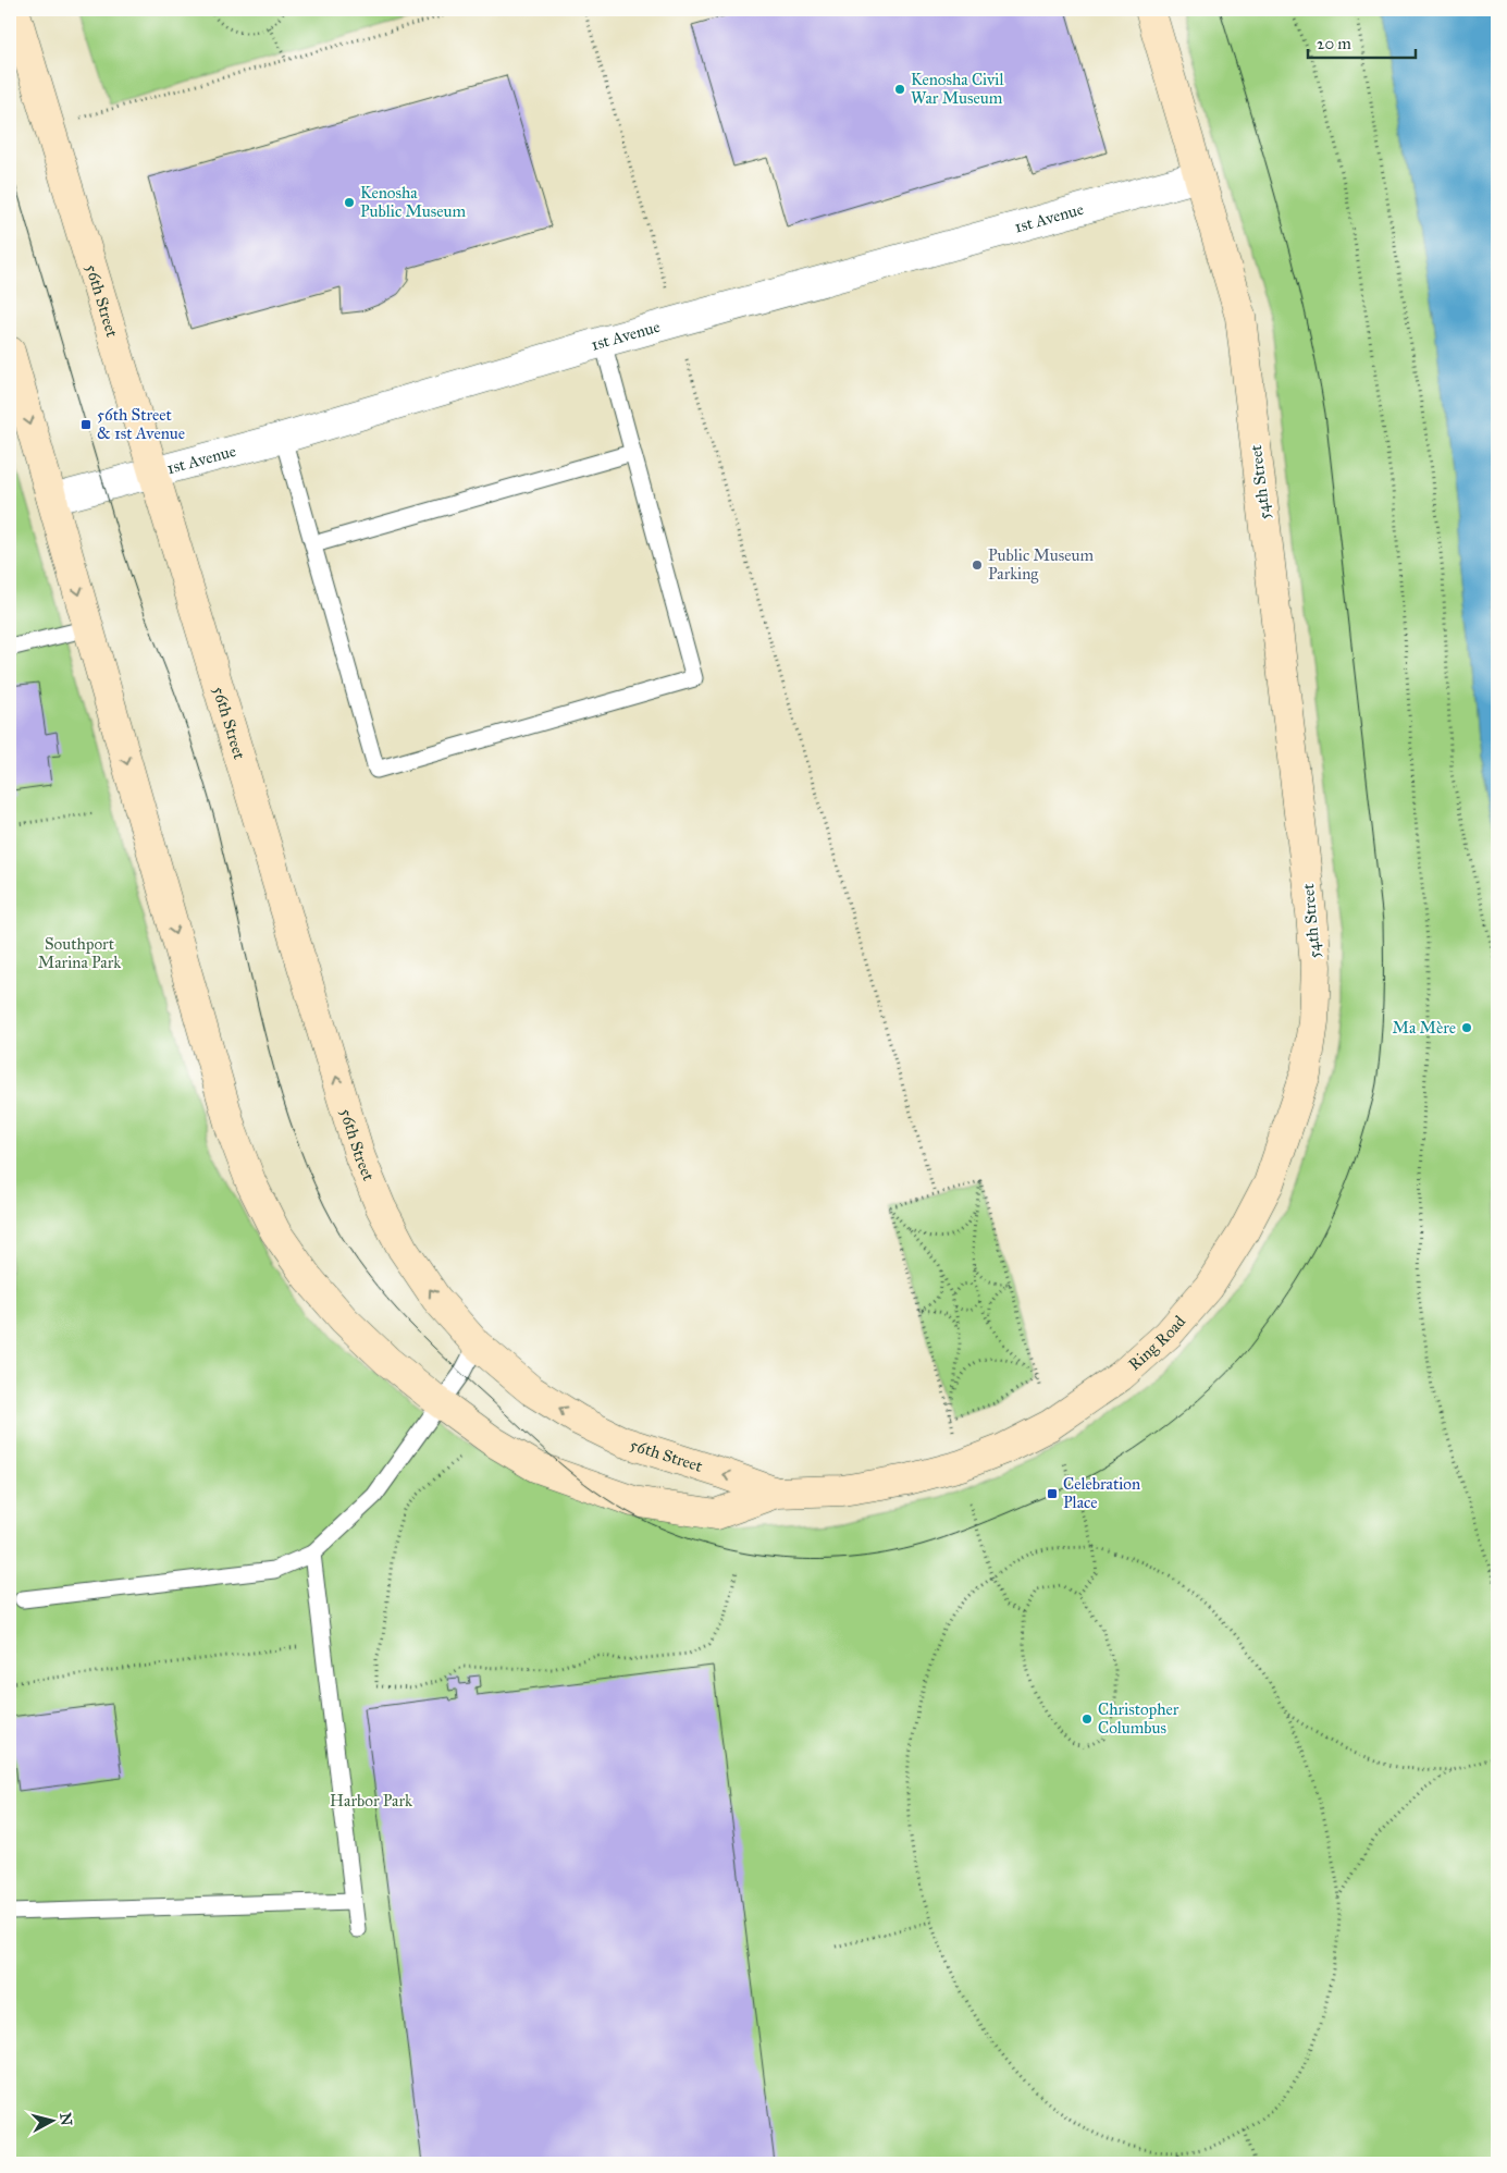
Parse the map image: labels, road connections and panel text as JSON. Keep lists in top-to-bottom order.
{
  "streets": {
    "street": [
      "1st Avenue",
      "56th Street",
      "54th Street",
      "Ring Road"
    ]
  },
  "crossings": [
    ["1st Avenue", "56th Street"],
    ["1st Avenue", "54th Street"],
    ["56th Street", "Ring Road"],
    ["54th Street", "Ring Road"]
  ],
  "parks": ["Southport Marina Park", "Harbor Park"],
  "places": {
    "other": [
      "Kenosha Civil War Museum",
      "Kenosha Public Museum",
      "Public Museum Parking",
      "Ma Mère",
      "Christopher Columbus"
    ],
    "transit": ["56th Street & 1st Avenue", "Celebration Place"]
  },
  "scale_bar": "20 m",
  "north": "right"
}
